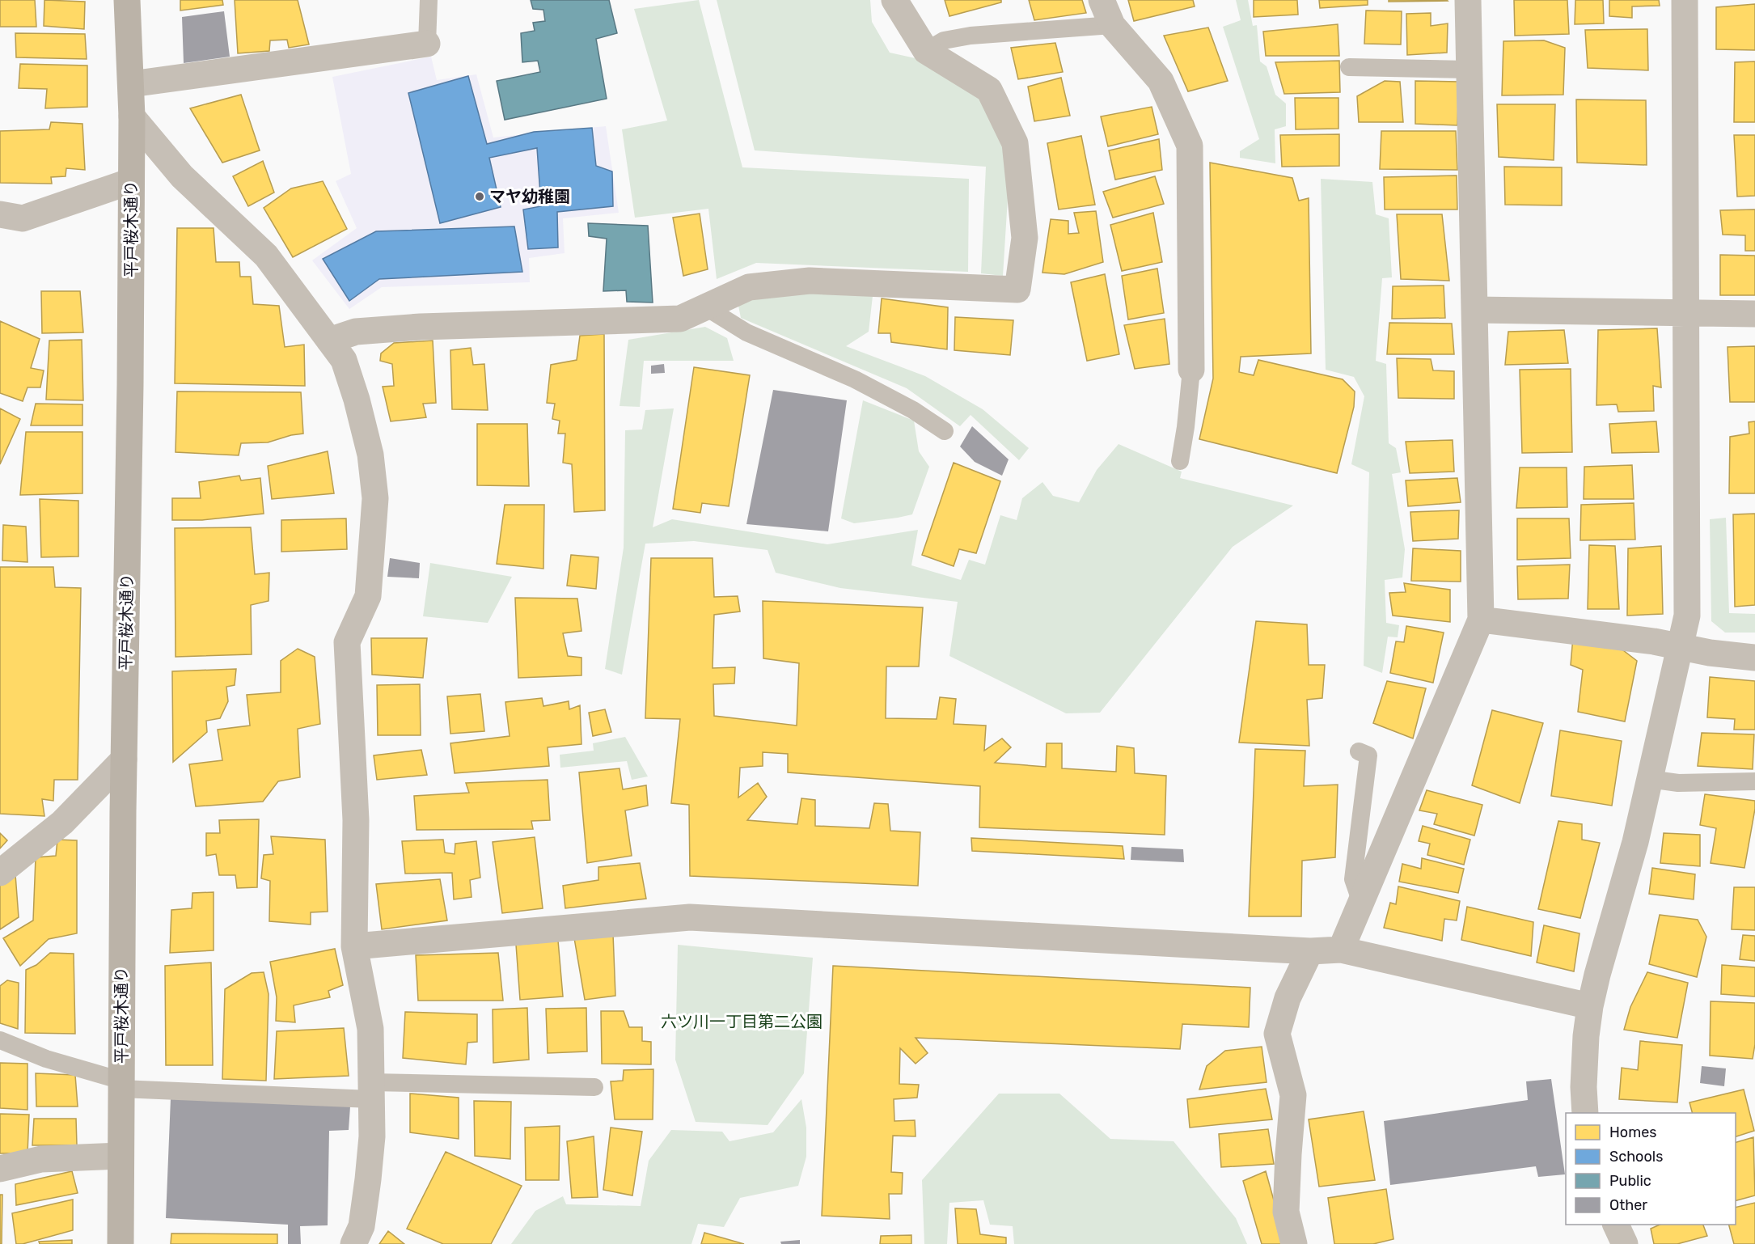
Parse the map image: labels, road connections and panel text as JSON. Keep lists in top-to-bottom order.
{
  "streets": {
    "main road": ["平戸桜木通り"]
  },
  "parks": ["六ツ川一丁目第二公園"],
  "places": ["マヤ幼稚園"],
  "legend": [
    "Homes",
    "Schools",
    "Public",
    "Other"
  ]
}
